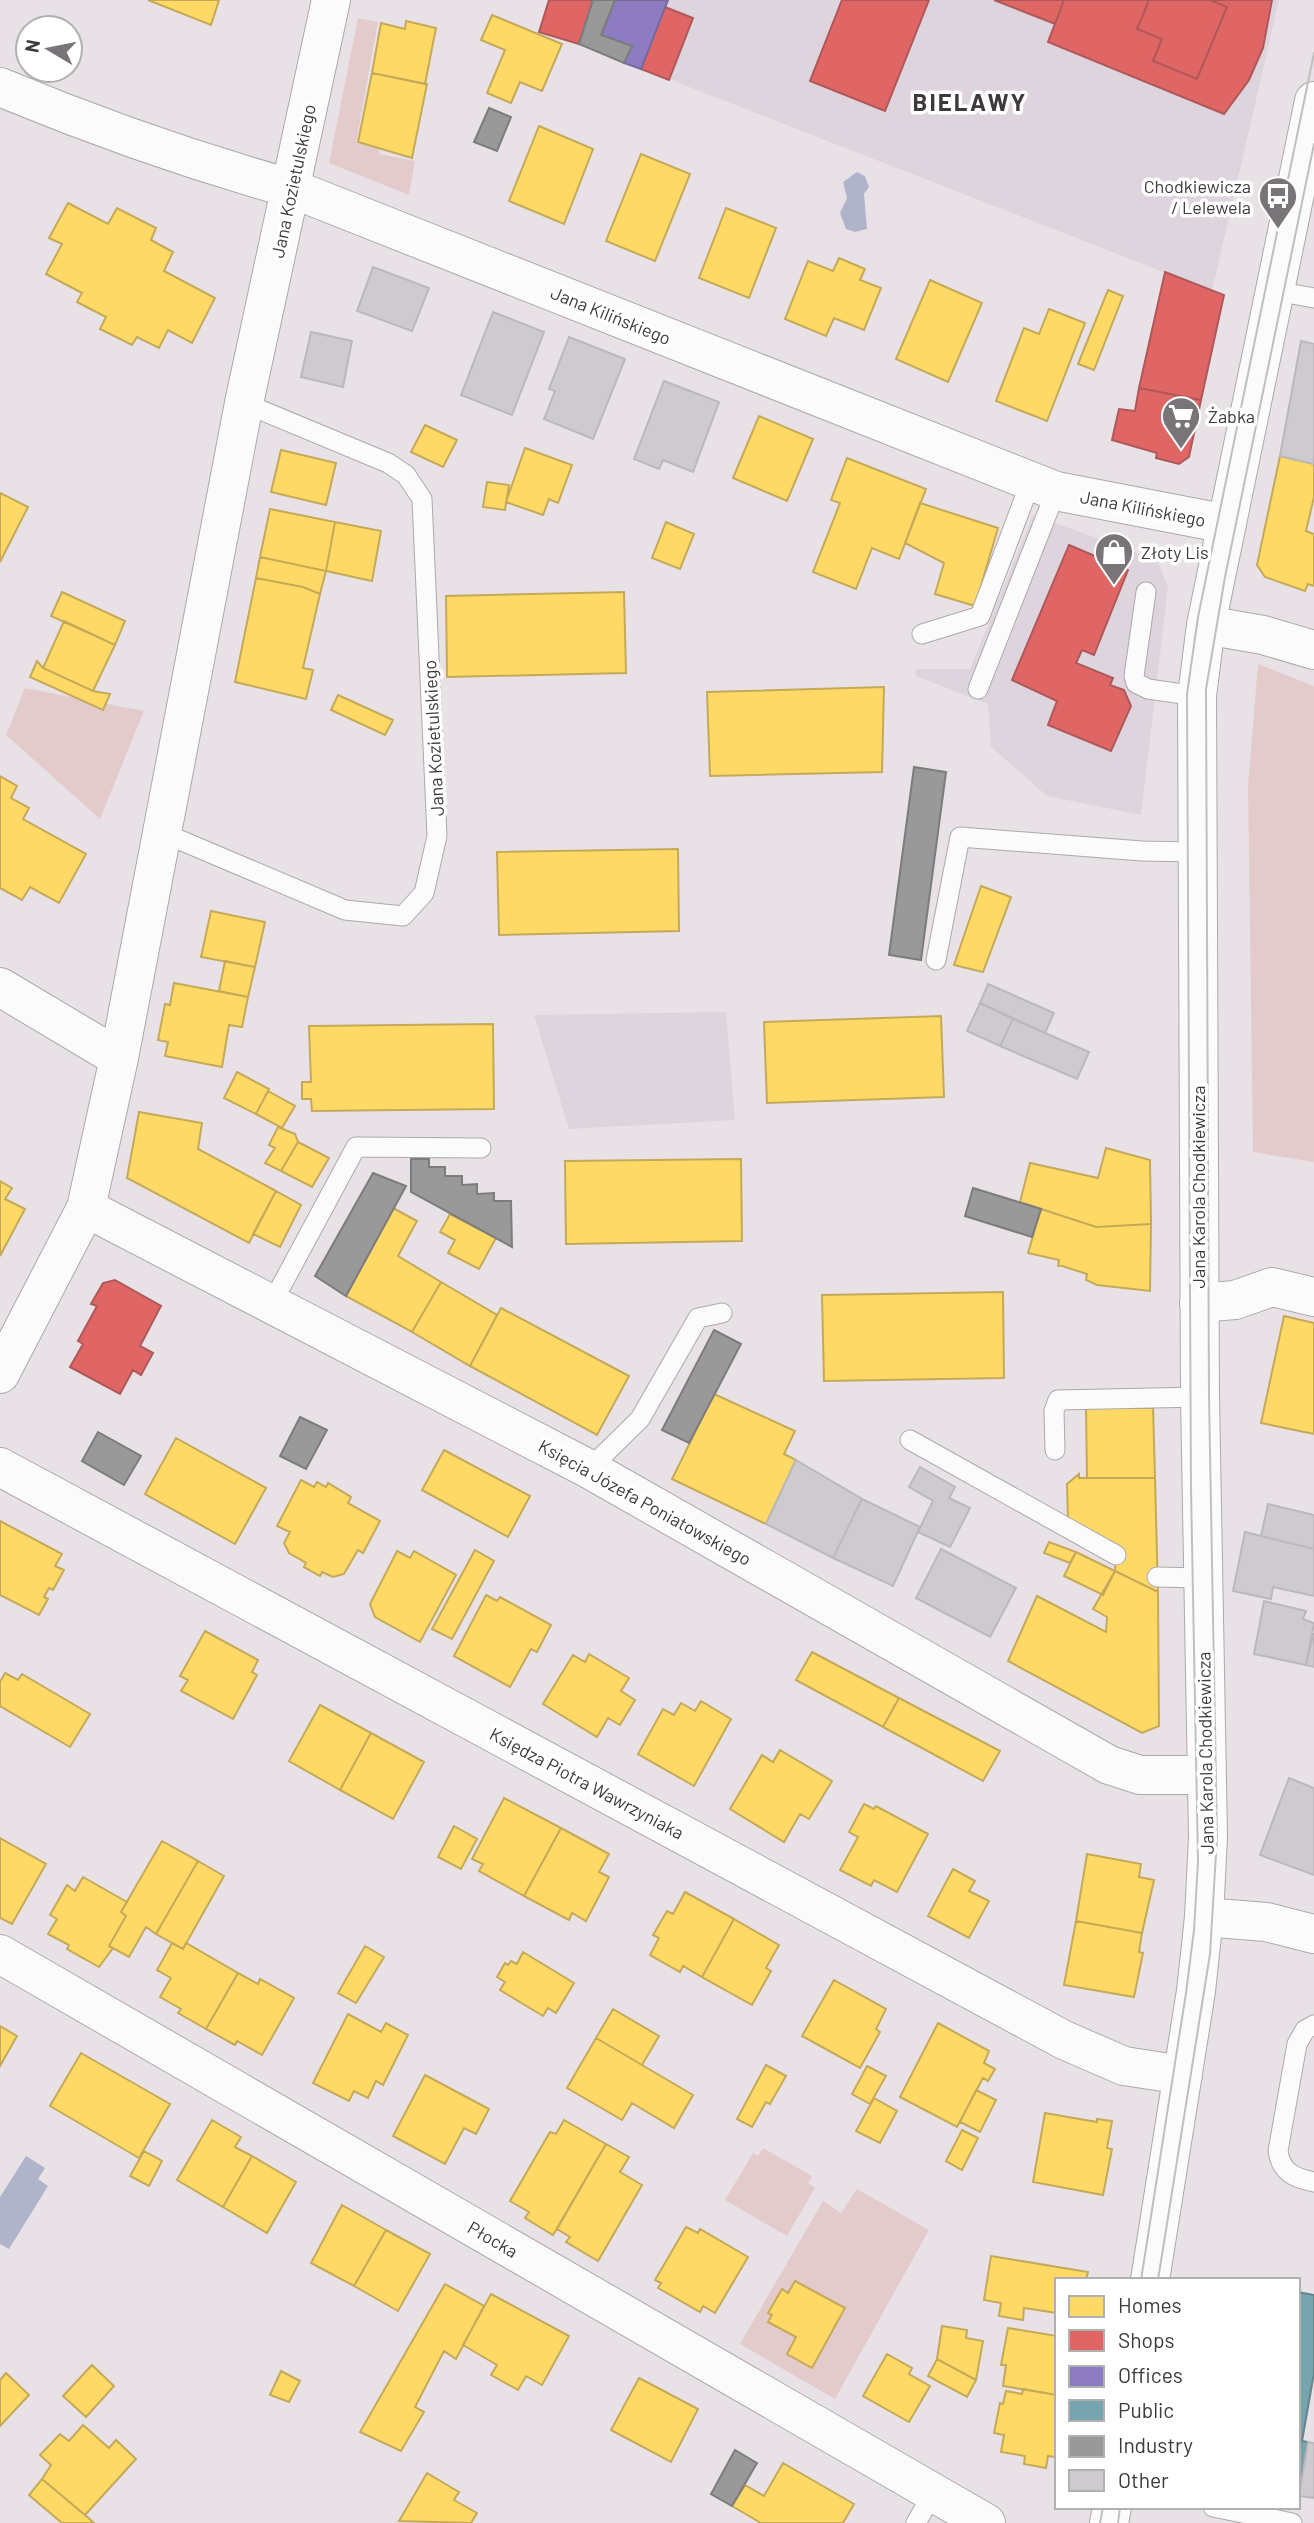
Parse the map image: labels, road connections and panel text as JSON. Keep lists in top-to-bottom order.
{
  "streets": {
    "street": [
      "Jana Kozietulskiego",
      "Jana Kilińskiego",
      "Jana Karola Chodkiewicza",
      "Księcia Józefa Poniatowskiego",
      "Księdza Piotra Wawrzyniaka",
      "Płocka"
    ]
  },
  "crossings": [
    ["Jana Kozietulskiego", "Jana Kilińskiego"],
    ["Jana Kozietulskiego", "Księcia Józefa Poniatowskiego"],
    ["Jana Kilińskiego", "Jana Karola Chodkiewicza"],
    ["Jana Karola Chodkiewicza", "Księcia Józefa Poniatowskiego"],
    ["Jana Karola Chodkiewicza", "Księdza Piotra Wawrzyniaka"]
  ],
  "districts": ["BIELAWY"],
  "places": {
    "bus stop": ["Chodkiewicza / Lelewela"],
    "supermarket": ["Żabka"],
    "shop": ["Złoty Lis"]
  },
  "legend": [
    "Homes",
    "Shops",
    "Offices",
    "Public",
    "Industry",
    "Other"
  ],
  "north": "left"
}
